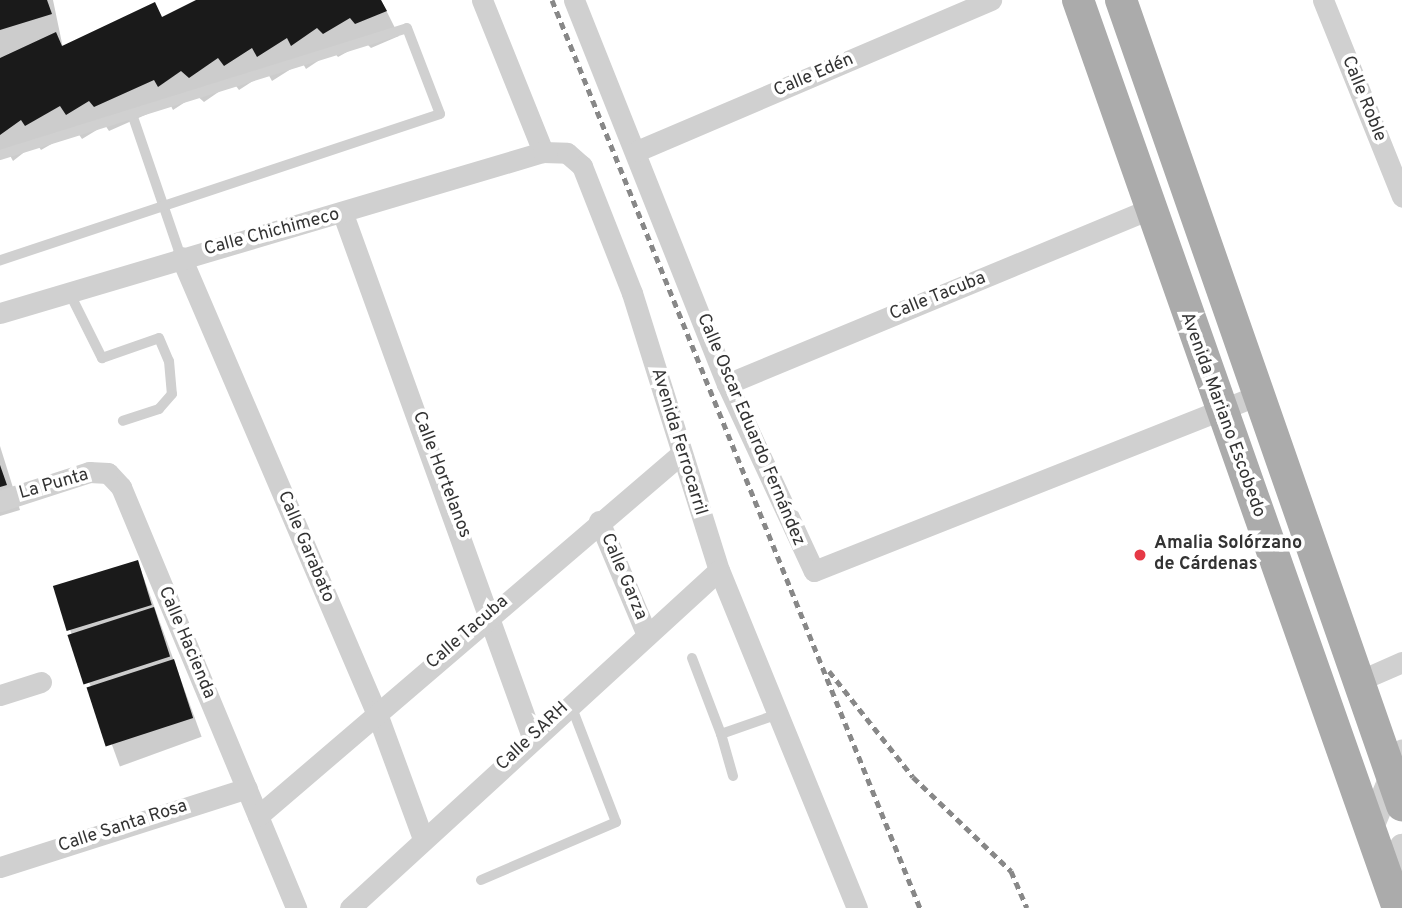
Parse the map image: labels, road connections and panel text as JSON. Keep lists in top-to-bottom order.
{
  "streets": {
    "main road": ["Avenida Mariano Escobedo"],
    "street": [
      "Calle Edén",
      "Calle Roble",
      "Calle Chichimeco",
      "Calle Tacuba",
      "Calle Oscar Eduardo Fernández",
      "Avenida Ferrocarril",
      "Calle Hortelanos",
      "La Punta",
      "Calle Garabato",
      "Calle Garza",
      "Calle Hacienda",
      "Calle SARH",
      "Calle Santa Rosa"
    ]
  },
  "crossings": [
    ["Calle Edén", "Calle Oscar Eduardo Fernández"],
    ["Calle Chichimeco", "Avenida Ferrocarril"],
    ["Calle Chichimeco", "Calle Hortelanos"],
    ["Calle Chichimeco", "Calle Garabato"],
    ["Calle Tacuba", "Avenida Mariano Escobedo"],
    ["Calle Tacuba", "Calle Oscar Eduardo Fernández"],
    ["Calle Tacuba", "Avenida Ferrocarril"],
    ["Calle Tacuba", "Calle Hortelanos"],
    ["Calle Tacuba", "Calle Garabato"],
    ["Calle Tacuba", "Calle Garza"],
    ["Calle Tacuba", "Calle Hacienda"],
    ["Avenida Mariano Escobedo", "Calle Oscar Eduardo Fernández"],
    ["Avenida Ferrocarril", "Calle SARH"],
    ["Calle Hortelanos", "Calle SARH"],
    ["La Punta", "Calle Hacienda"],
    ["Calle Garabato", "Calle SARH"],
    ["Calle Garza", "Calle SARH"],
    ["Calle Hacienda", "Calle Santa Rosa"]
  ],
  "places": ["Amalia Solórzano de Cárdenas"]
}
